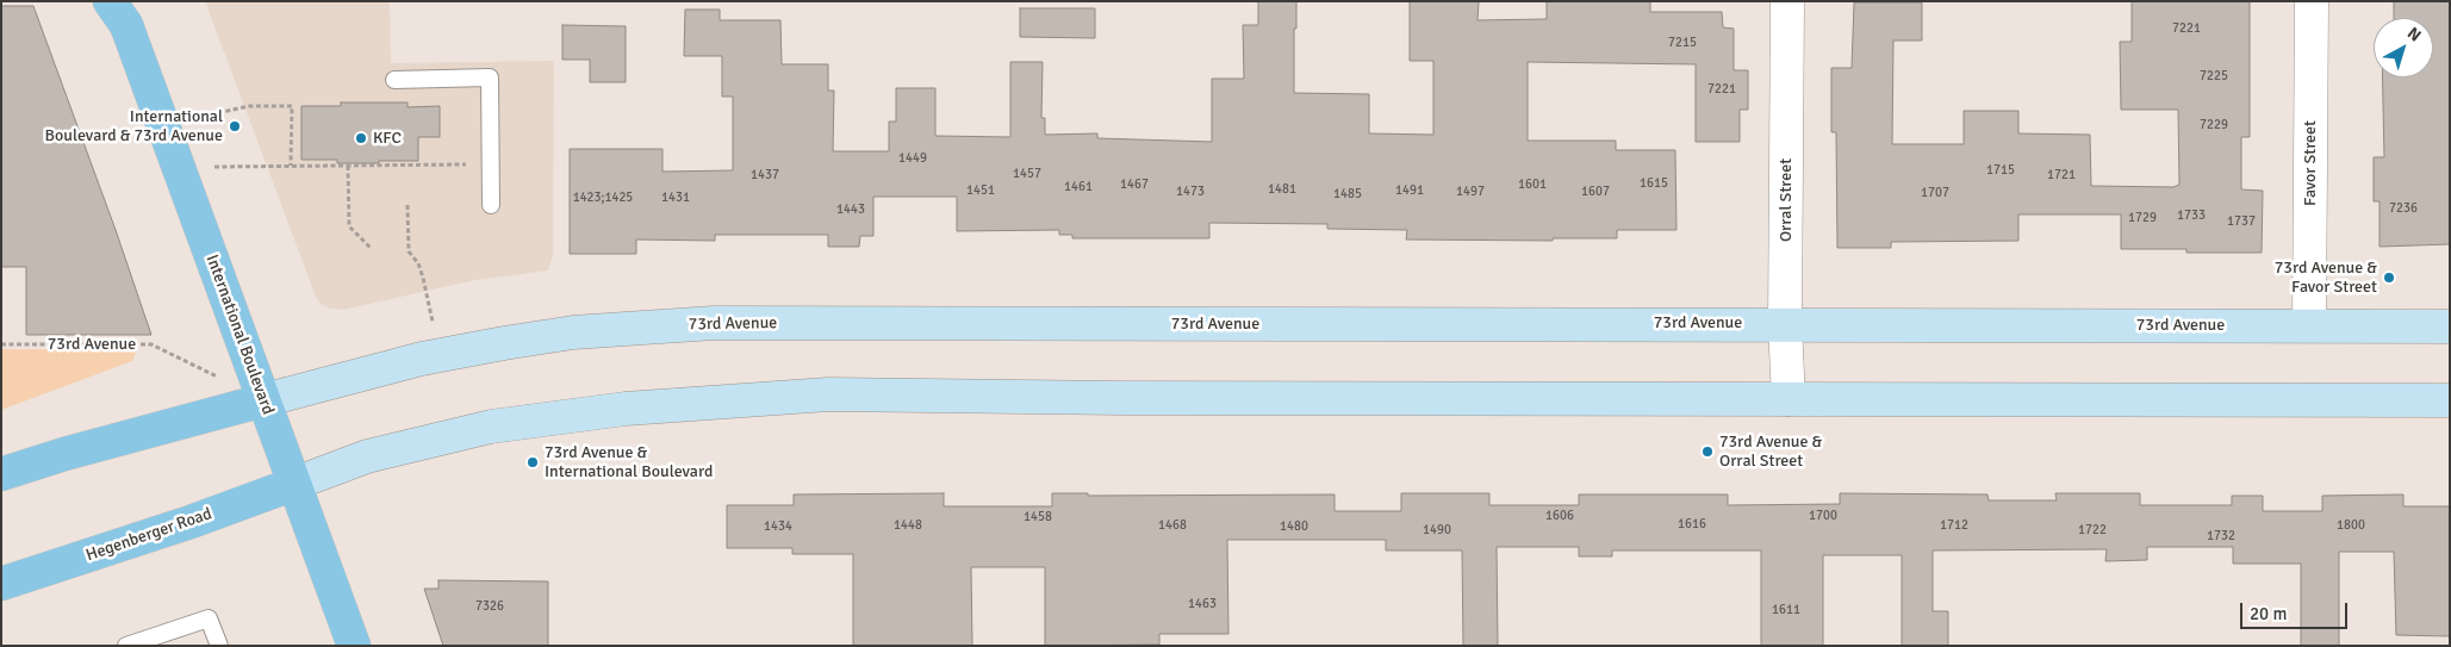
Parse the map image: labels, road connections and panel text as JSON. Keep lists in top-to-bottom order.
{
  "streets": {
    "main road": ["73rd Avenue", "International Boulevard", "Hegenberger Road"],
    "street": ["Favor Street", "Orral Street"]
  },
  "crossings": [
    ["Favor Street", "73rd Avenue"],
    ["Orral Street", "73rd Avenue"],
    ["73rd Avenue", "International Boulevard"],
    ["International Boulevard", "Hegenberger Road"]
  ],
  "places": [
    "International Boulevard & 73rd Avenue",
    "KFC",
    "73rd Avenue & Favor Street",
    "73rd Avenue & Orral Street",
    "73rd Avenue & International Boulevard"
  ],
  "house_numbers": [
    "7221",
    "7215",
    "7225",
    "7221",
    "7229",
    "1449",
    "1715",
    "1457",
    "1437",
    "1721",
    "1615",
    "1467",
    "1601",
    "1461",
    "1481",
    "1451",
    "1491",
    "1473",
    "1497",
    "1607",
    "1707",
    "1485",
    "1423;1425",
    "1431",
    "7236",
    "1443",
    "1733",
    "1729",
    "1737",
    "1606",
    "1700",
    "1458",
    "1616",
    "1448",
    "1468",
    "1712",
    "1800",
    "1434",
    "1480",
    "1490",
    "1722",
    "1732",
    "1463",
    "7326",
    "1611"
  ],
  "scale_bar": "20 m",
  "north": "top right"
}
